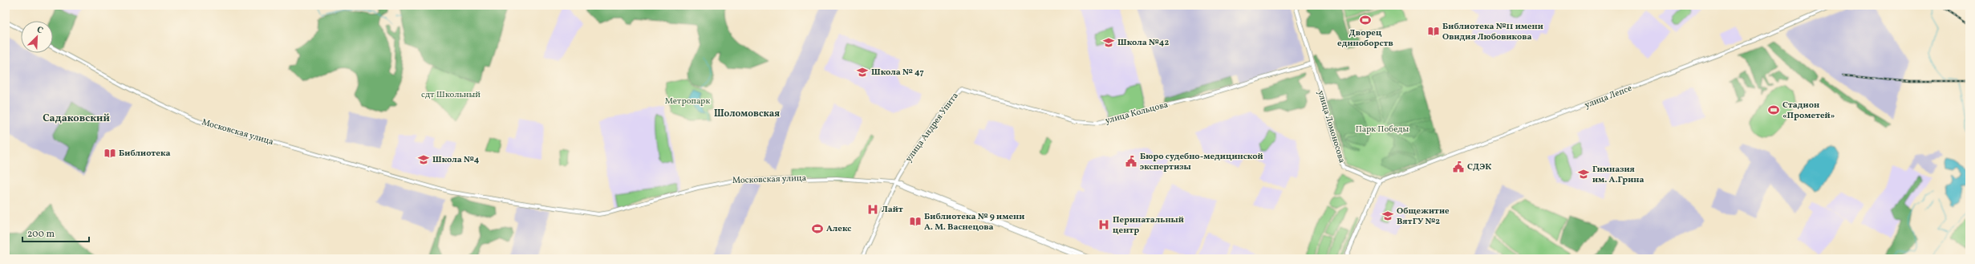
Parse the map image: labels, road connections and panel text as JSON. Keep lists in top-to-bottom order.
{
  "streets": {
    "highway": ["улица Ломоносова"],
    "main road": [
      "улица Лепсе",
      "улица Кольцова",
      "улица Андрея Упита",
      "Московская улица"
    ]
  },
  "crossings": [
    ["улица Лепсе", "улица Ломоносова"],
    ["улица Кольцова", "улица Ломоносова"],
    ["улица Кольцова", "улица Андрея Упита"],
    ["улица Андрея Упита", "Московская улица"]
  ],
  "districts": ["Шоломовская", "Садаковский"],
  "parks": ["сдт Школьный", "Метропарк", "Парк Победы"],
  "places": {
    "sports": ["Дворец единоборств", "Стадион «Прометей»", "Алекс"],
    "library": ["Библиотека №11 имени Овидия Любовикова", "Библиотека", "Библиотека № 9 имени А. М. Васнецова"],
    "school or university": [
      "Школа №42",
      "Школа № 47",
      "Школа №4",
      "Гимназия им. А.Грина",
      "Общежитие ВятГУ №2"
    ],
    "public building": ["Бюро судебно-медицинской экспертизы", "СДЭК"],
    "hospital": ["Лайт", "Перинатальный центр"]
  },
  "scale_bar": "200 m",
  "north": "top right"
}
